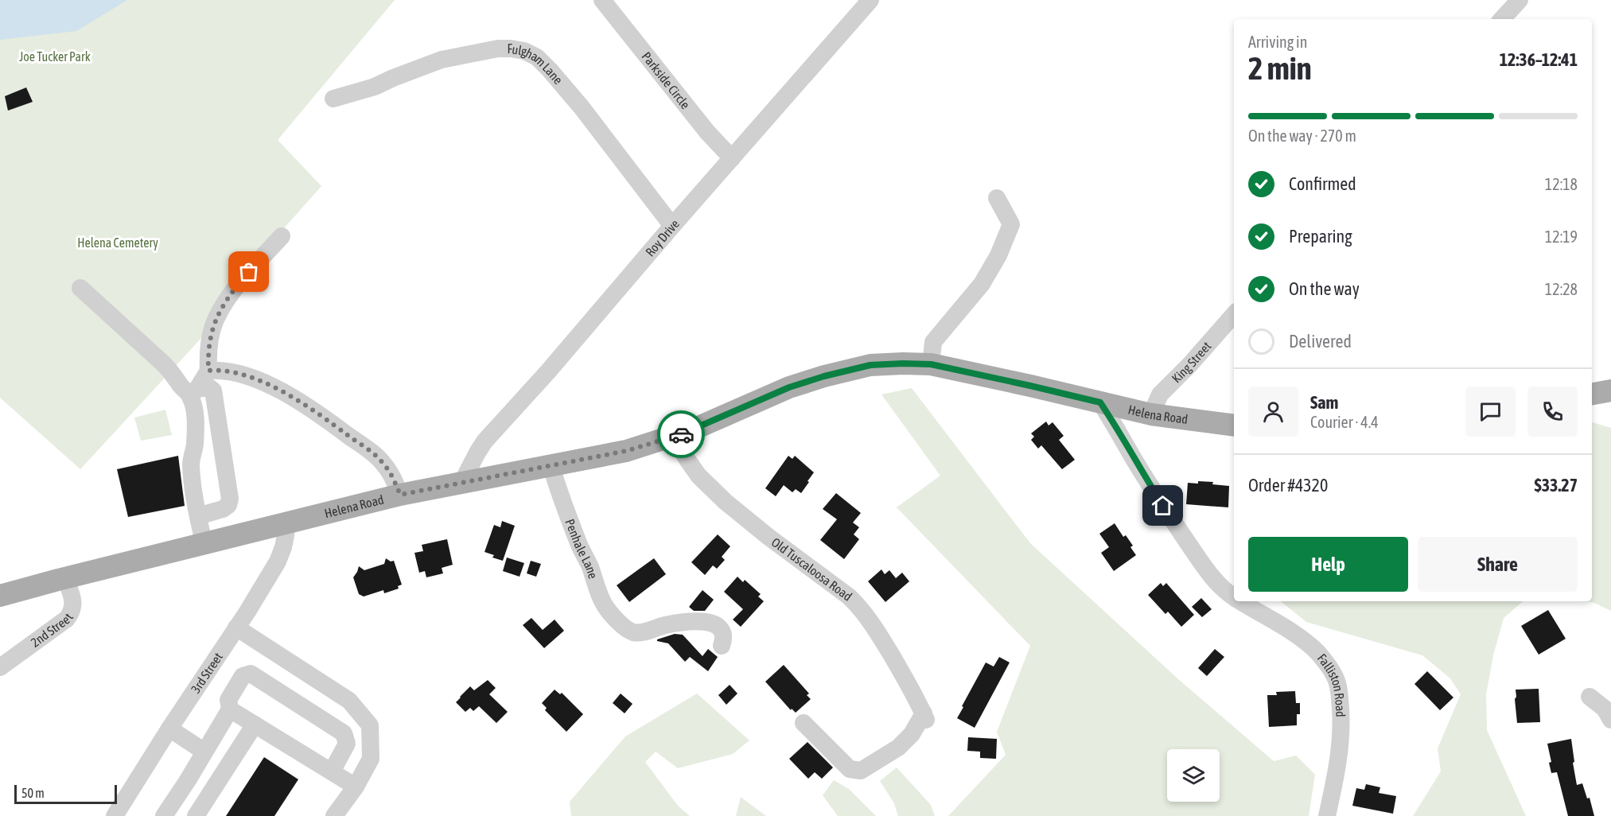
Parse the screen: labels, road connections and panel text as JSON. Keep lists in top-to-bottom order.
{
  "streets": {
    "main road": ["Helena Road"],
    "street": [
      "Fulgham Lane",
      "Parkside Circle",
      "Roy Drive",
      "King Street",
      "Penhale Lane",
      "Old Tuscaloosa Road",
      "2nd Street",
      "3rd Street",
      "Falliston Road"
    ]
  },
  "crossings": [
    ["Fulgham Lane", "Roy Drive"],
    ["Parkside Circle", "Roy Drive"],
    ["Roy Drive", "Helena Road"],
    ["King Street", "Helena Road"],
    ["Helena Road", "Penhale Lane"],
    ["Helena Road", "Old Tuscaloosa Road"],
    ["Helena Road", "2nd Street"],
    ["Helena Road", "3rd Street"],
    ["Helena Road", "Falliston Road"]
  ],
  "parks": ["Joe Tucker Park", "Helena Cemetery"],
  "scale_bar": "50 m",
  "page": {
    "heading": ["2 min", "Arriving in", "12:36–12:41"],
    "panel": [
      "Sam",
      "Courier · 4.4",
      "Order #4320",
      "$33.27"
    ],
    "bar": "On the way · 270 m",
    "list": [
      ["Confirmed", "12:18"],
      ["Preparing", "12:19"],
      ["On the way", "12:28"],
      "Delivered"
    ],
    "buttons": ["Help", "Share"],
    "scale": "50 m"
  }
}
